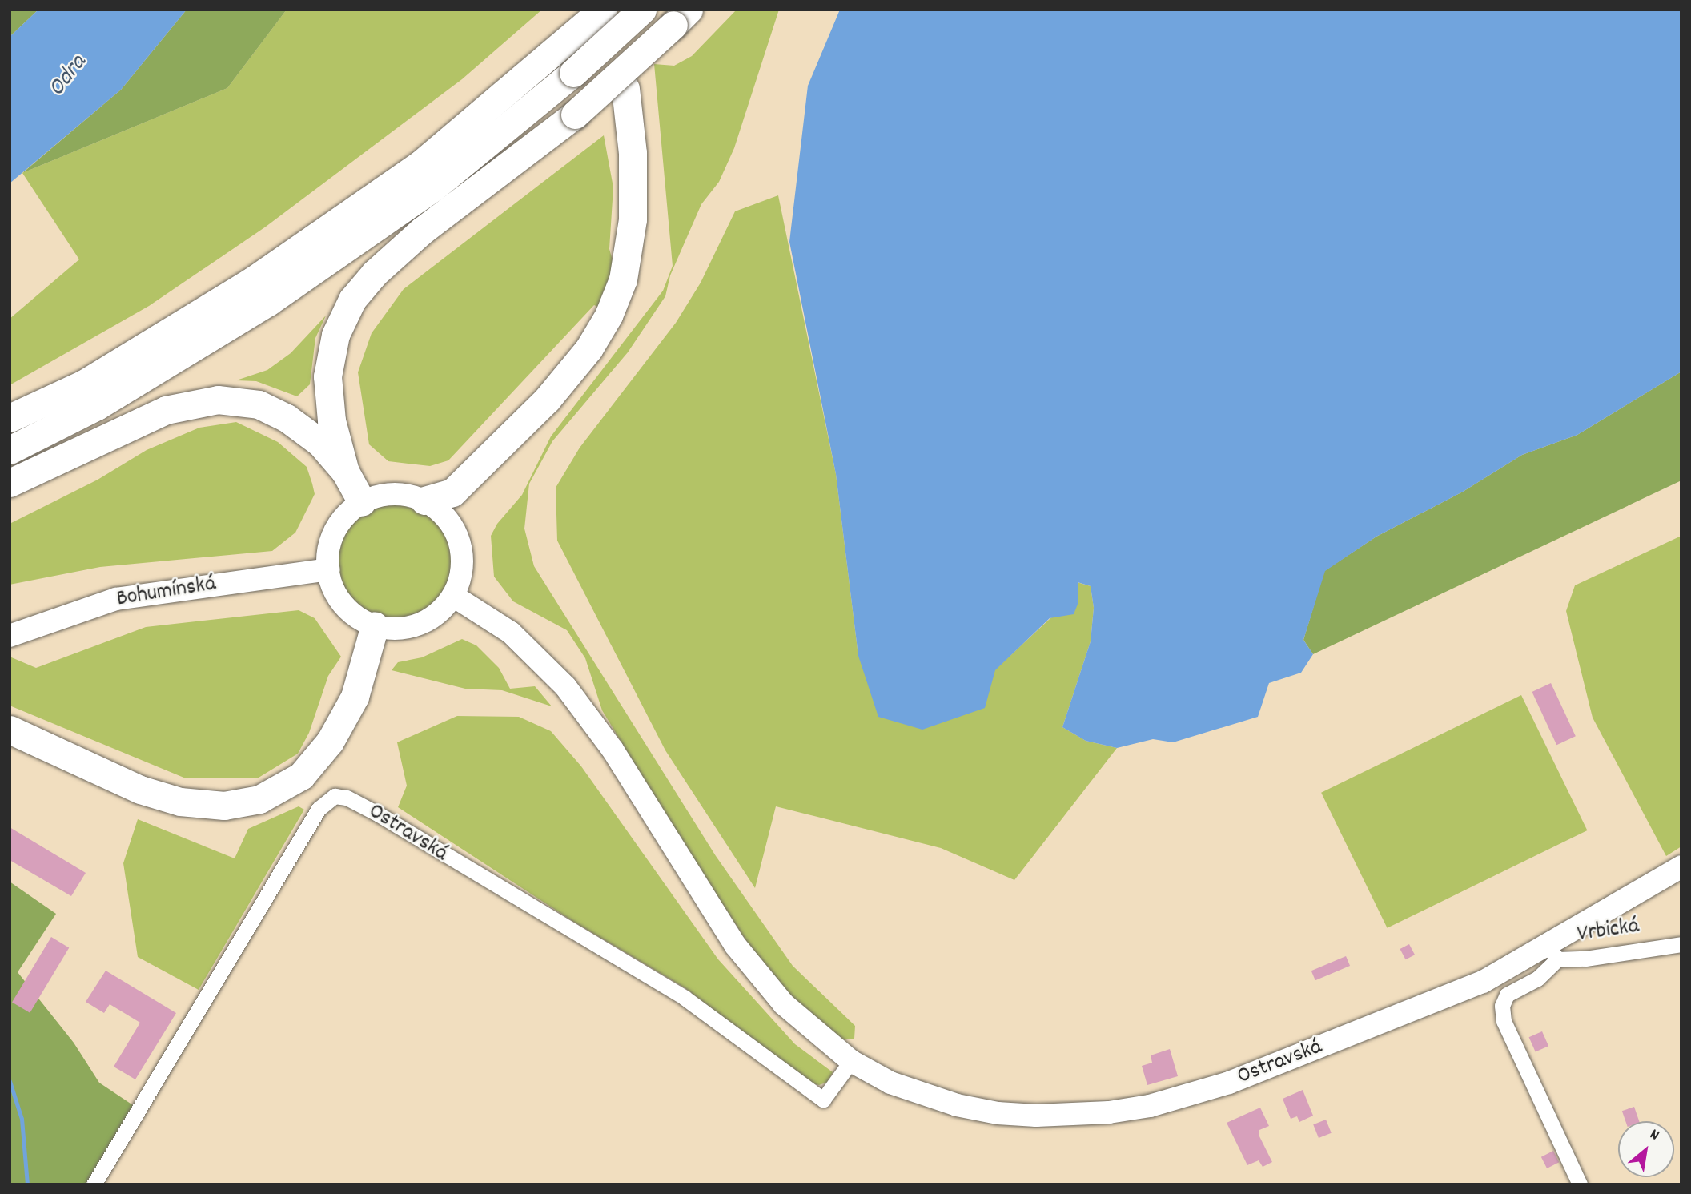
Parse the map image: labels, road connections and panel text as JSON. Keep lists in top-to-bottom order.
{
  "streets": {
    "main road": ["Bohumínská", "Ostravská"],
    "street": ["Vrbická"]
  },
  "crossings": [
    ["Bohumínská", "Ostravská"],
    ["Ostravská", "Vrbická"]
  ],
  "water": ["Odra"],
  "north": "top right"
}
